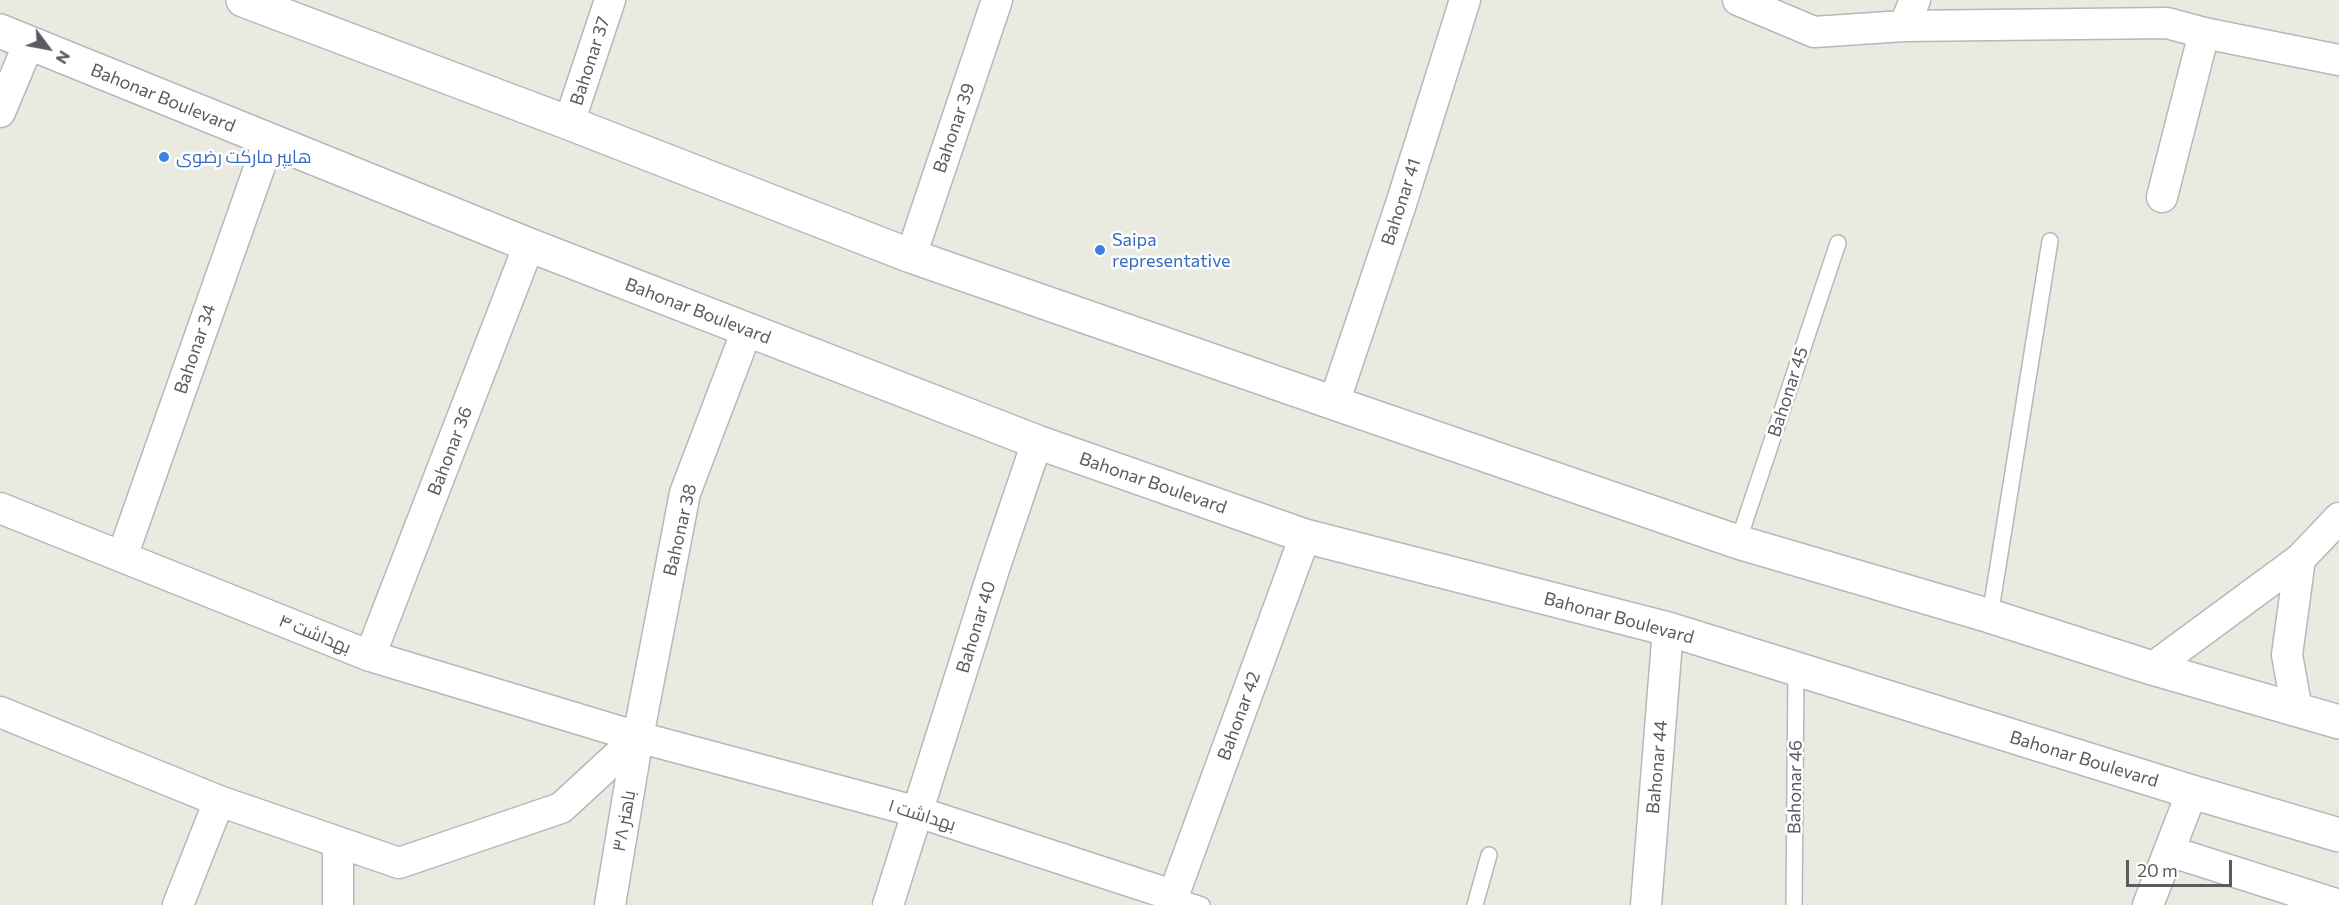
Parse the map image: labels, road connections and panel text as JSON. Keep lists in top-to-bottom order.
{
  "streets": {
    "main road": ["Bahonar Boulevard"],
    "street": [
      "Bahonar 37",
      "Bahonar 39",
      "Bahonar 41",
      "Bahonar 34",
      "Bahonar 36",
      "Bahonar 38",
      "Bahonar 40",
      "بهداشت ۴",
      "Bahonar 42",
      "Bahonar 44",
      "بهداشت ۱",
      "باهنر ۳۸"
    ],
    "lane": ["Bahonar 45", "Bahonar 46"]
  },
  "crossings": [
    ["Bahonar Boulevard", "Bahonar 34"],
    ["Bahonar Boulevard", "Bahonar 36"],
    ["Bahonar Boulevard", "Bahonar 38"],
    ["Bahonar Boulevard", "Bahonar 40"],
    ["Bahonar Boulevard", "Bahonar 42"],
    ["Bahonar Boulevard", "Bahonar 44"],
    ["Bahonar Boulevard", "Bahonar 46"],
    ["Bahonar 34", "بهداشت ۴"],
    ["Bahonar 36", "بهداشت ۴"],
    ["Bahonar 38", "بهداشت ۴"],
    ["Bahonar 38", "بهداشت ۱"],
    ["Bahonar 38", "باهنر ۳۸"],
    ["Bahonar 40", "بهداشت ۱"],
    ["بهداشت ۴", "بهداشت ۱"],
    ["بهداشت ۴", "باهنر ۳۸"],
    ["Bahonar 42", "بهداشت ۱"],
    ["بهداشت ۱", "باهنر ۳۸"]
  ],
  "places": ["هایپر مارکت رضوی", "Saipa representative"],
  "scale_bar": "20 m",
  "north": "bottom right"
}
